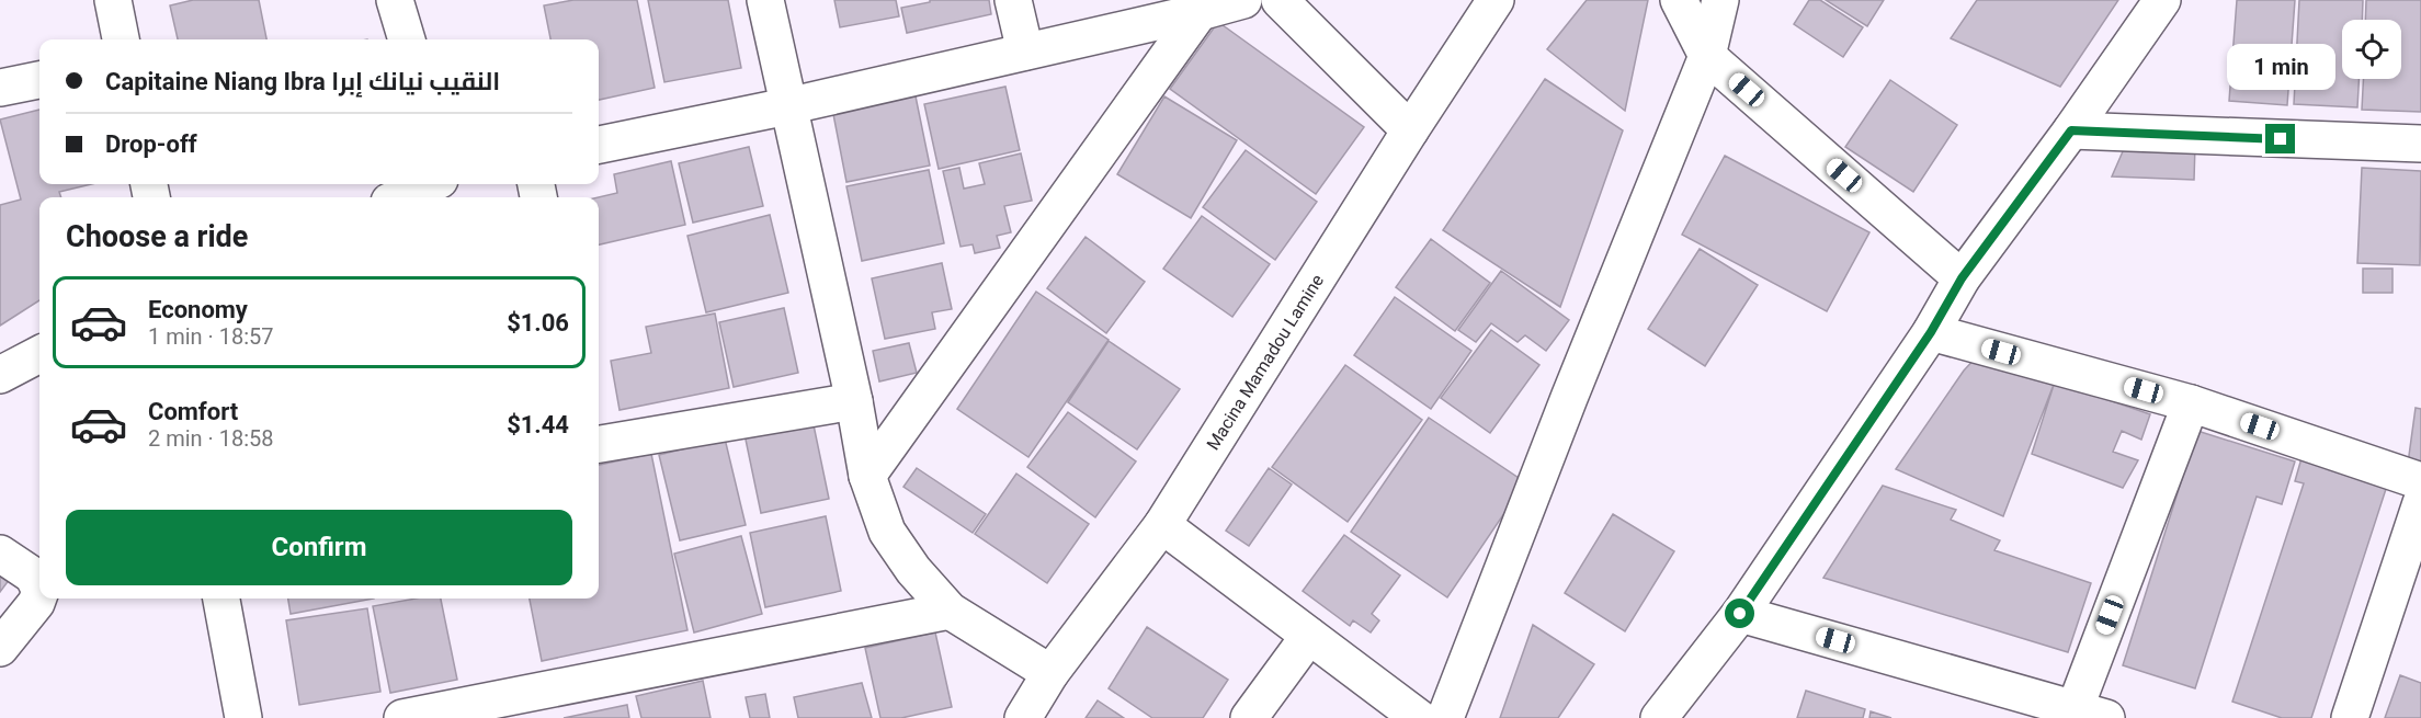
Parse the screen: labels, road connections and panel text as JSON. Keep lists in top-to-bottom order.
{
  "streets": {
    "street": ["Macina Mamadou Lamine"]
  },
  "page": {
    "banner": ["Capitaine Niang Ibra النقيب نيانك إبرا", "Drop-off"],
    "bubble": "1 min",
    "heading": "Choose a ride",
    "list": [
      {
        "name": "Economy",
        "note": "1 min · 18:57",
        "value": "$1.06"
      },
      {
        "name": "Comfort",
        "note": "2 min · 18:58",
        "value": "$1.44"
      }
    ],
    "buttons": "Confirm"
  }
}
